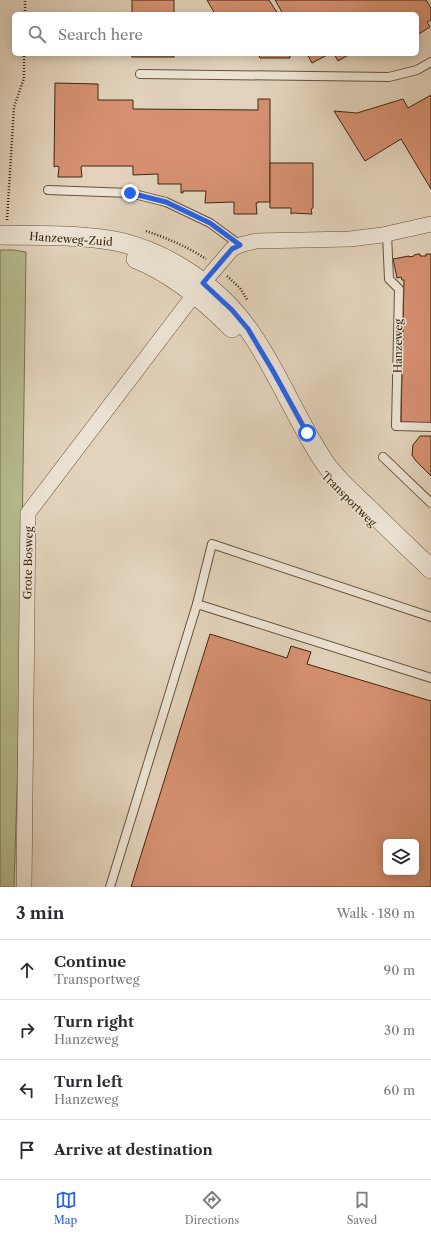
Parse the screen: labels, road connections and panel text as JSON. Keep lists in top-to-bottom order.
{
  "streets": {
    "street": ["Hanzeweg-Zuid", "Transportweg", "Grote Bosweg"],
    "lane": ["Hanzeweg"]
  },
  "crossings": [
    ["Hanzeweg-Zuid", "Transportweg"],
    ["Hanzeweg-Zuid", "Grote Bosweg"],
    ["Transportweg", "Grote Bosweg"]
  ],
  "page": {
    "search": "Search here",
    "heading": ["3 min", "Walk · 180 m"],
    "list": [
      ["Continue", "Transportweg", "90 m"],
      ["Turn right", "Hanzeweg", "30 m"],
      ["Turn left", "Hanzeweg", "60 m"],
      "Arrive at destination"
    ],
    "nav": ["Map", "Directions", "Saved"]
  }
}
